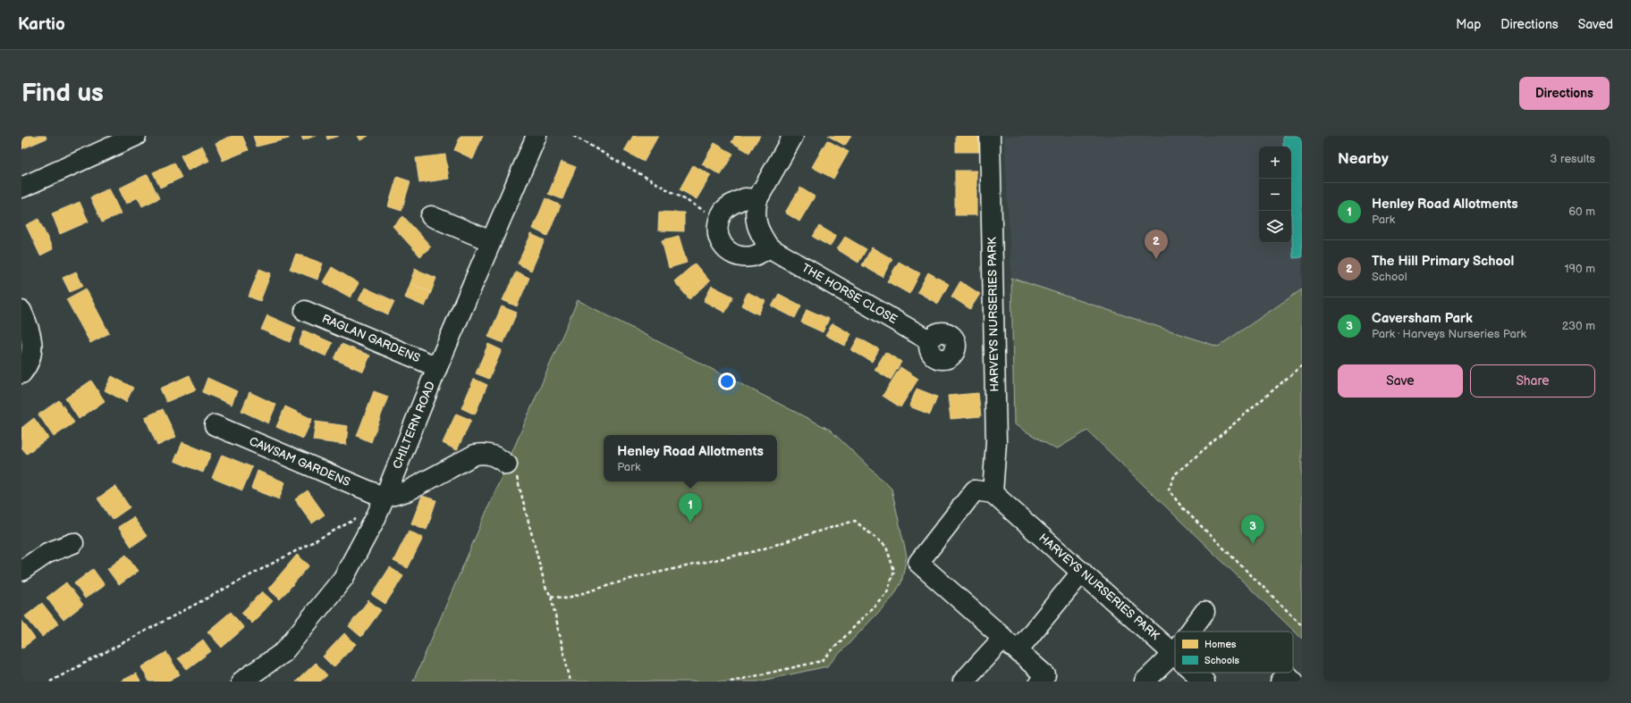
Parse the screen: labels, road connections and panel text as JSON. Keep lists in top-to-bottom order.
{
  "streets": {
    "street": [
      "THE HORSE CLOSE",
      "HARVEYS NURSERIES PARK",
      "RAGLAN GARDENS",
      "CHILTERN ROAD",
      "CAWSAM GARDENS"
    ]
  },
  "crossings": [
    ["RAGLAN GARDENS", "CHILTERN ROAD"],
    ["CHILTERN ROAD", "CAWSAM GARDENS"]
  ],
  "legend": ["Homes", "Schools"],
  "page": {
    "header": "Kartio",
    "nav": ["Map", "Directions", "Saved"],
    "buttons": [
      "Directions",
      ["Save", "Share"]
    ],
    "title": "Find us",
    "heading": ["Nearby", "3 results"],
    "map_buttons": ["+", "−"],
    "list": [
      {
        "mark": "1",
        "name": "Henley Road Allotments",
        "note": "Park",
        "value": "60 m"
      },
      {
        "mark": "2",
        "name": "The Hill Primary School",
        "note": "School",
        "value": "190 m"
      },
      {
        "mark": "3",
        "name": "Caversham Park",
        "note": "Park · Harveys Nurseries Park",
        "value": "230 m"
      }
    ],
    "pins": ["2", "1", "3"],
    "popup": ["Henley Road Allotments", "Park"]
  }
}
